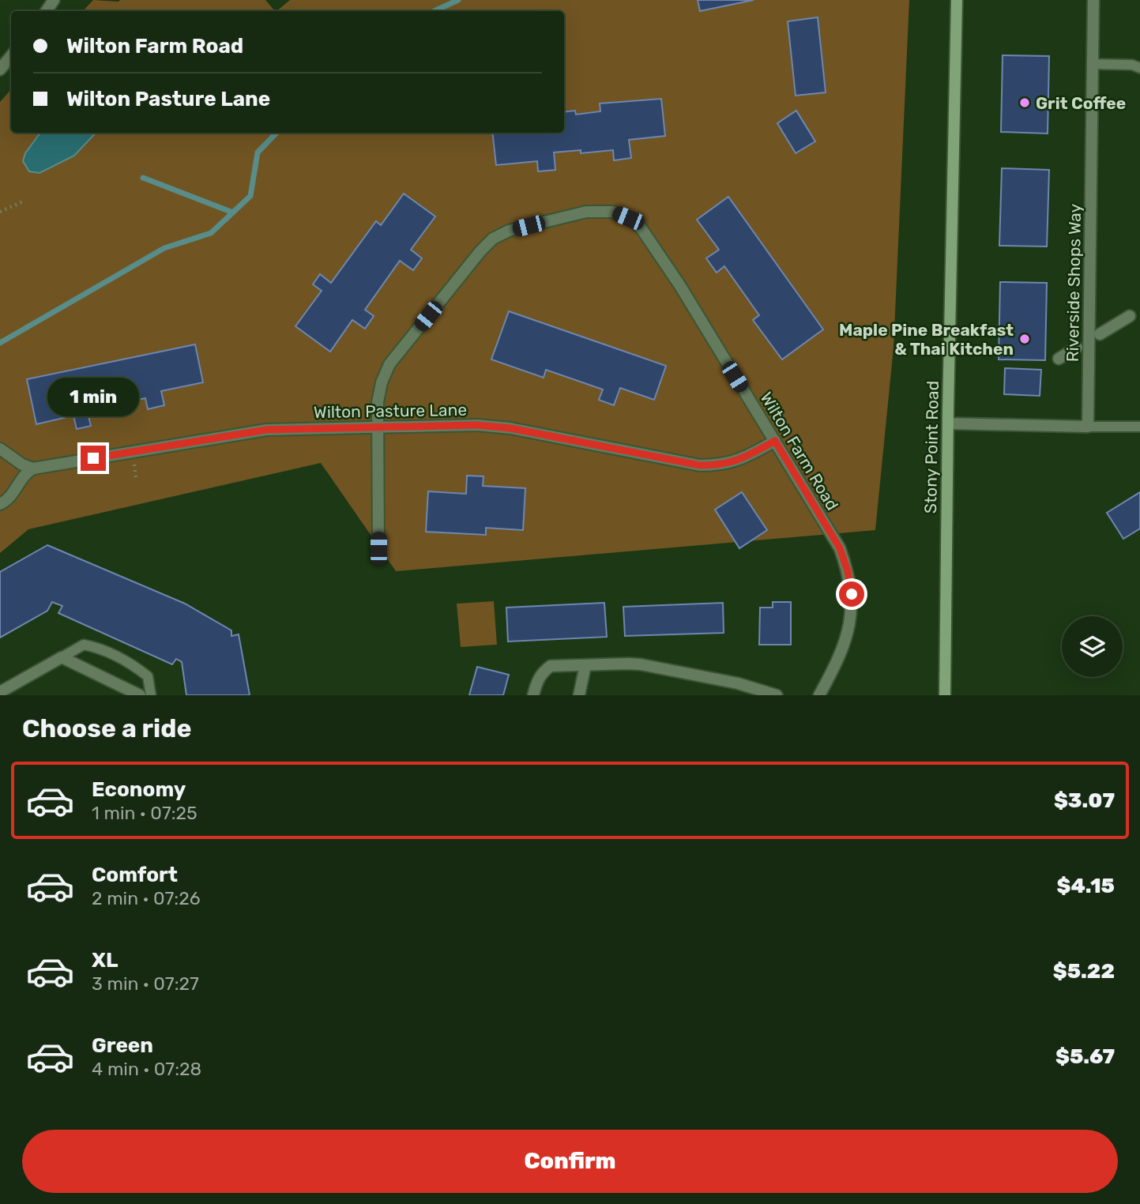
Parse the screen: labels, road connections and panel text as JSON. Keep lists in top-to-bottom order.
{
  "streets": {
    "main road": ["Stony Point Road"],
    "street": ["Riverside Shops Way", "Wilton Pasture Lane", "Wilton Farm Road"]
  },
  "crossings": [
    ["Wilton Pasture Lane", "Wilton Farm Road"]
  ],
  "places": ["Grit Coffee", "Maple Pine Breakfast & Thai Kitchen"],
  "page": {
    "banner": ["Wilton Farm Road", "Wilton Pasture Lane"],
    "bubble": "1 min",
    "heading": "Choose a ride",
    "list": [
      {
        "name": "Economy",
        "note": "1 min · 07:25",
        "value": "$3.07"
      },
      {
        "name": "Comfort",
        "note": "2 min · 07:26",
        "value": "$4.15"
      },
      {
        "name": "XL",
        "note": "3 min · 07:27",
        "value": "$5.22"
      },
      {
        "name": "Green",
        "note": "4 min · 07:28",
        "value": "$5.67"
      }
    ],
    "buttons": "Confirm"
  }
}
